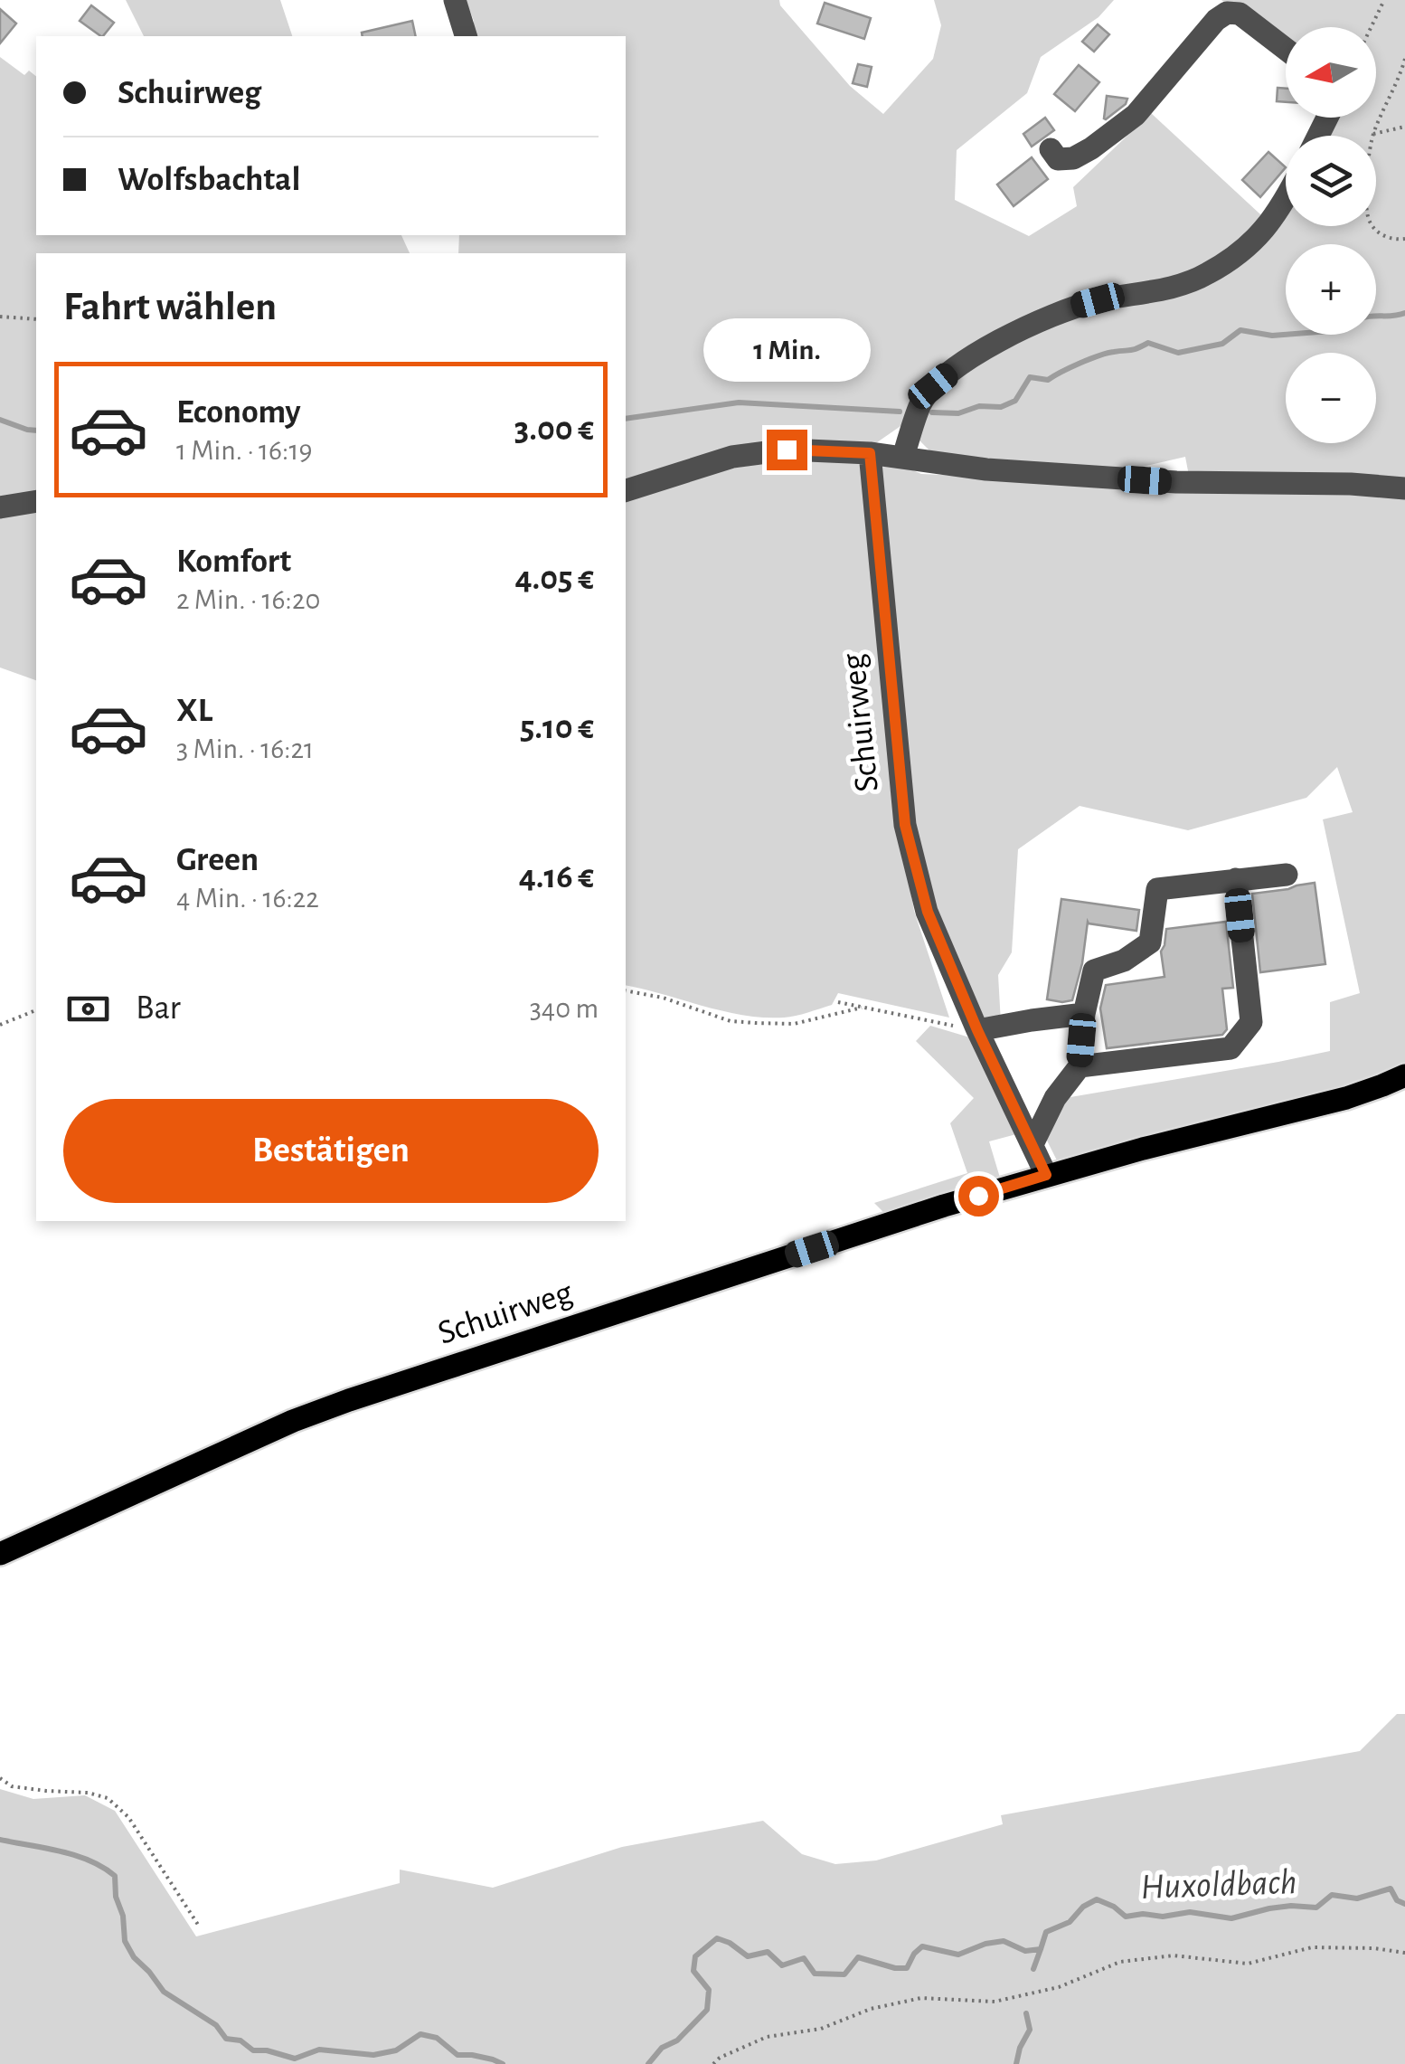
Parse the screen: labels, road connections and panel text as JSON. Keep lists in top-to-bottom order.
{
  "streets": {
    "main road": ["Schuirweg"]
  },
  "water": ["Huxoldbach"],
  "north": "left",
  "page": {
    "map_buttons": ["+", "−"],
    "banner": ["Schuirweg", "Wolfsbachtal"],
    "heading": "Fahrt wählen",
    "bubble": "1 Min.",
    "list": [
      {
        "name": "Economy",
        "note": "1 Min. · 16:19",
        "value": "3.00 €"
      },
      {
        "name": "Komfort",
        "note": "2 Min. · 16:20",
        "value": "4.05 €"
      },
      {
        "name": "XL",
        "note": "3 Min. · 16:21",
        "value": "5.10 €"
      },
      {
        "name": "Green",
        "note": "4 Min. · 16:22",
        "value": "4.16 €"
      }
    ],
    "pay": ["Bar", "340 m"],
    "buttons": "Bestätigen"
  }
}
